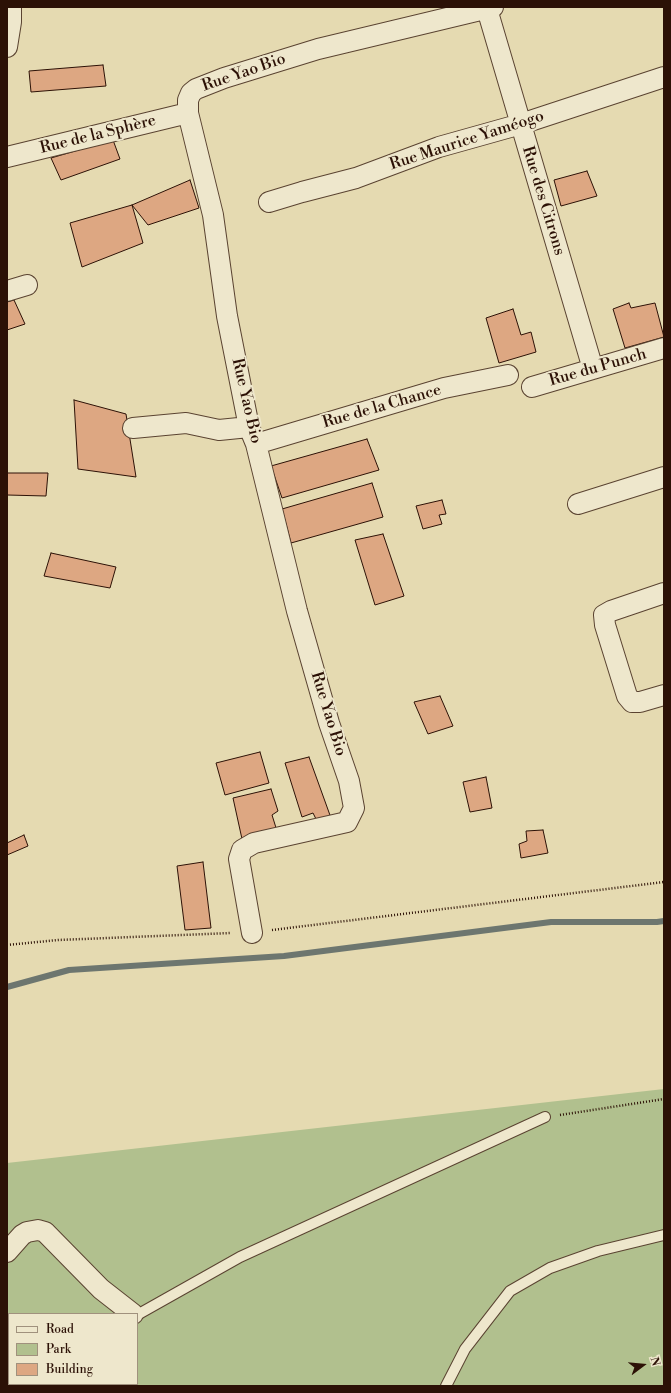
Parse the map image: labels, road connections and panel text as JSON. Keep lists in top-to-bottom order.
{
  "streets": {
    "street": [
      "Rue Yao Bio",
      "Rue de la Sphère",
      "Rue Maurice Yaméogo",
      "Rue des Citrons",
      "Rue du Punch",
      "Rue de la Chance"
    ]
  },
  "crossings": [
    ["Rue Yao Bio", "Rue de la Sphère"],
    ["Rue Yao Bio", "Rue des Citrons"],
    ["Rue Yao Bio", "Rue de la Chance"],
    ["Rue Maurice Yaméogo", "Rue des Citrons"],
    ["Rue des Citrons", "Rue du Punch"]
  ],
  "legend": ["Road", "Park", "Building"],
  "north": "right"
}
